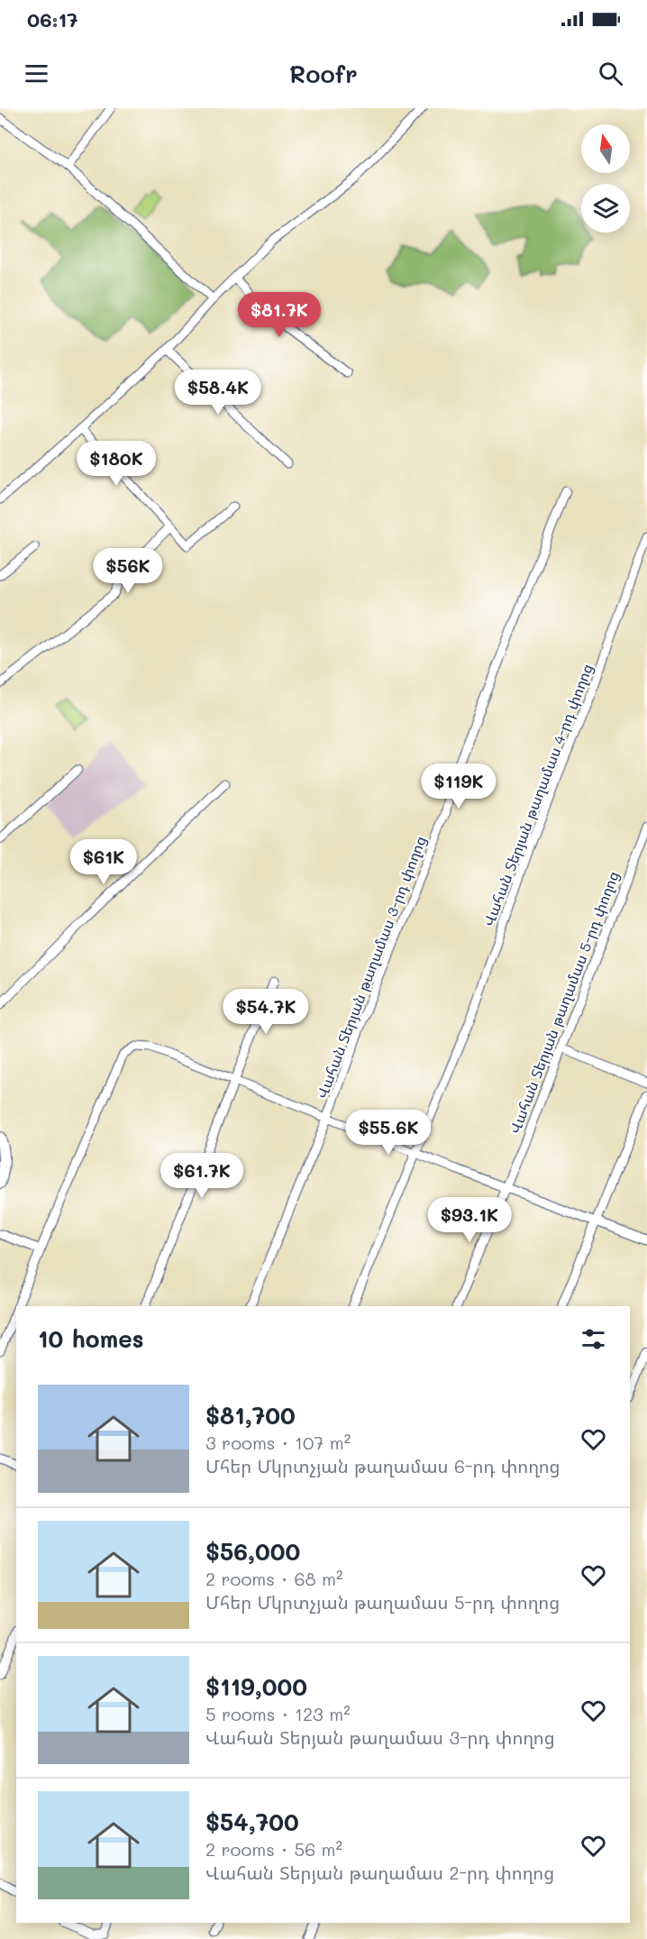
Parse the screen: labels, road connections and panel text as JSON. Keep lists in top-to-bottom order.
{
  "streets": {
    "street": ["Վահան Տերյան թաղամաս 4-րդ փողոց", "Վահան Տերյան թաղամաս 3-րդ փողոց", "Վահան Տերյան թաղամաս 5-րդ փողոց"]
  },
  "north": "top",
  "page": {
    "status": "06:17",
    "header": "Roofr",
    "price": [
      "$81.7K",
      "$58.4K",
      "$180K",
      "$56K",
      "$119K",
      "$61K",
      "$54.7K",
      "$55.6K",
      "$61.7K",
      "$93.1K"
    ],
    "heading": "10 homes",
    "list": [
      {
        "name": "$81,700",
        "note": "3 rooms · 107 m² · Մհեր Մկրտչյան թաղամաս 6-րդ փողոց"
      },
      {
        "name": "$56,000",
        "note": "2 rooms · 68 m² · Մհեր Մկրտչյան թաղամաս 5-րդ փողոց"
      },
      {
        "name": "$119,000",
        "note": "5 rooms · 123 m² · Վահան Տերյան թաղամաս 3-րդ փողոց"
      },
      {
        "name": "$54,700",
        "note": "2 rooms · 56 m² · Վահան Տերյան թաղամաս 2-րդ փողոց"
      }
    ]
  }
}
